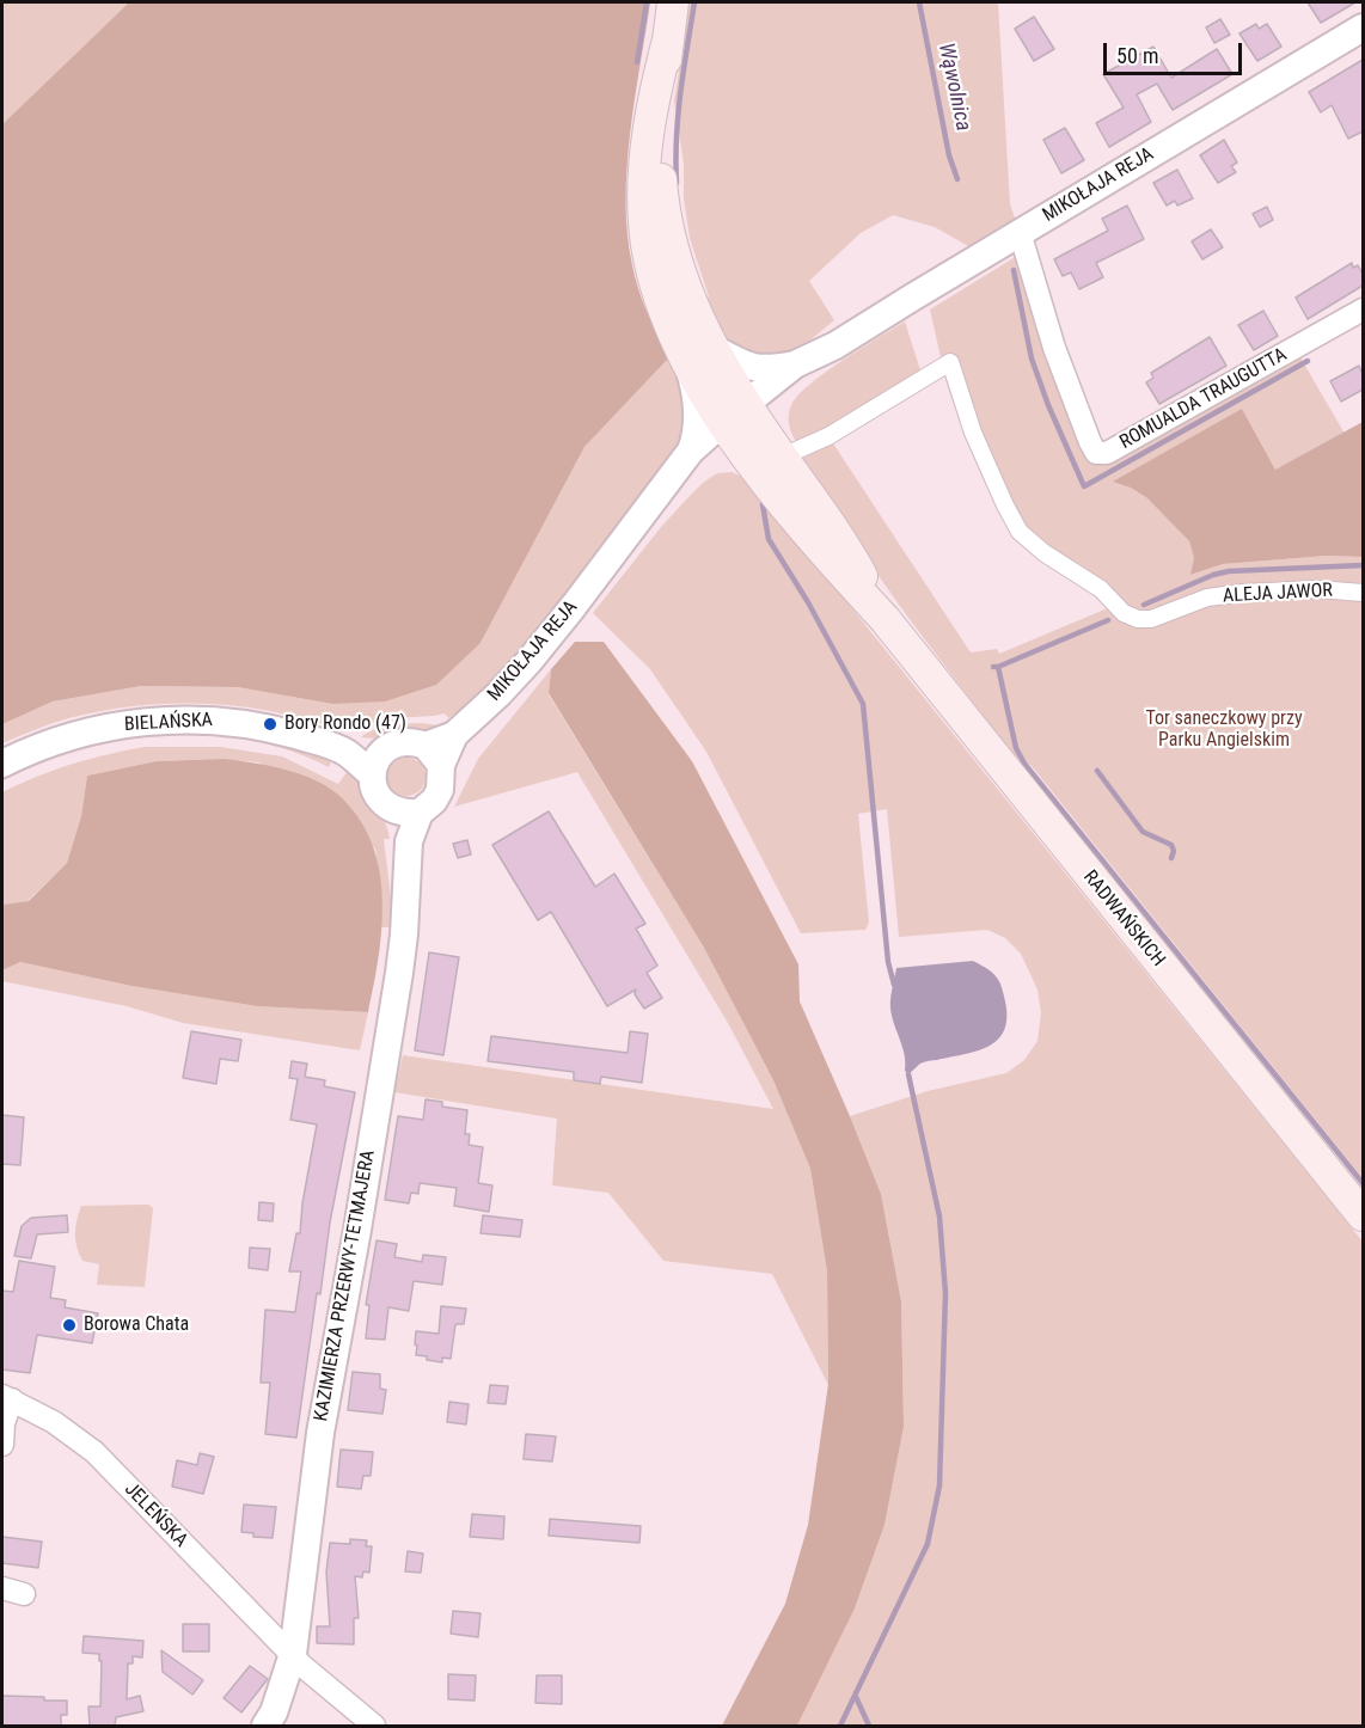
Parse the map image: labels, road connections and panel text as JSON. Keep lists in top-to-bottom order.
{
  "streets": {
    "main road": ["RADWAŃSKICH"],
    "street": [
      "MIKOŁAJA REJA",
      "ROMUALDA TRAUGUTTA",
      "ALEJA JAWOR",
      "BIELAŃSKA",
      "KAZIMIERZA PRZERWY-TETMAJERA",
      "JELEŃSKA"
    ]
  },
  "crossings": [
    ["MIKOŁAJA REJA", "ROMUALDA TRAUGUTTA"],
    ["MIKOŁAJA REJA", "BIELAŃSKA"],
    ["MIKOŁAJA REJA", "RADWAŃSKICH"],
    ["MIKOŁAJA REJA", "KAZIMIERZA PRZERWY-TETMAJERA"],
    ["BIELAŃSKA", "KAZIMIERZA PRZERWY-TETMAJERA"],
    ["KAZIMIERZA PRZERWY-TETMAJERA", "JELEŃSKA"]
  ],
  "water": ["Wąwolnica"],
  "parks": ["Tor saneczkowy przy Parku Angielskim"],
  "places": ["Bory Rondo (47)", "Borowa Chata"],
  "scale_bar": "50 m"
}
